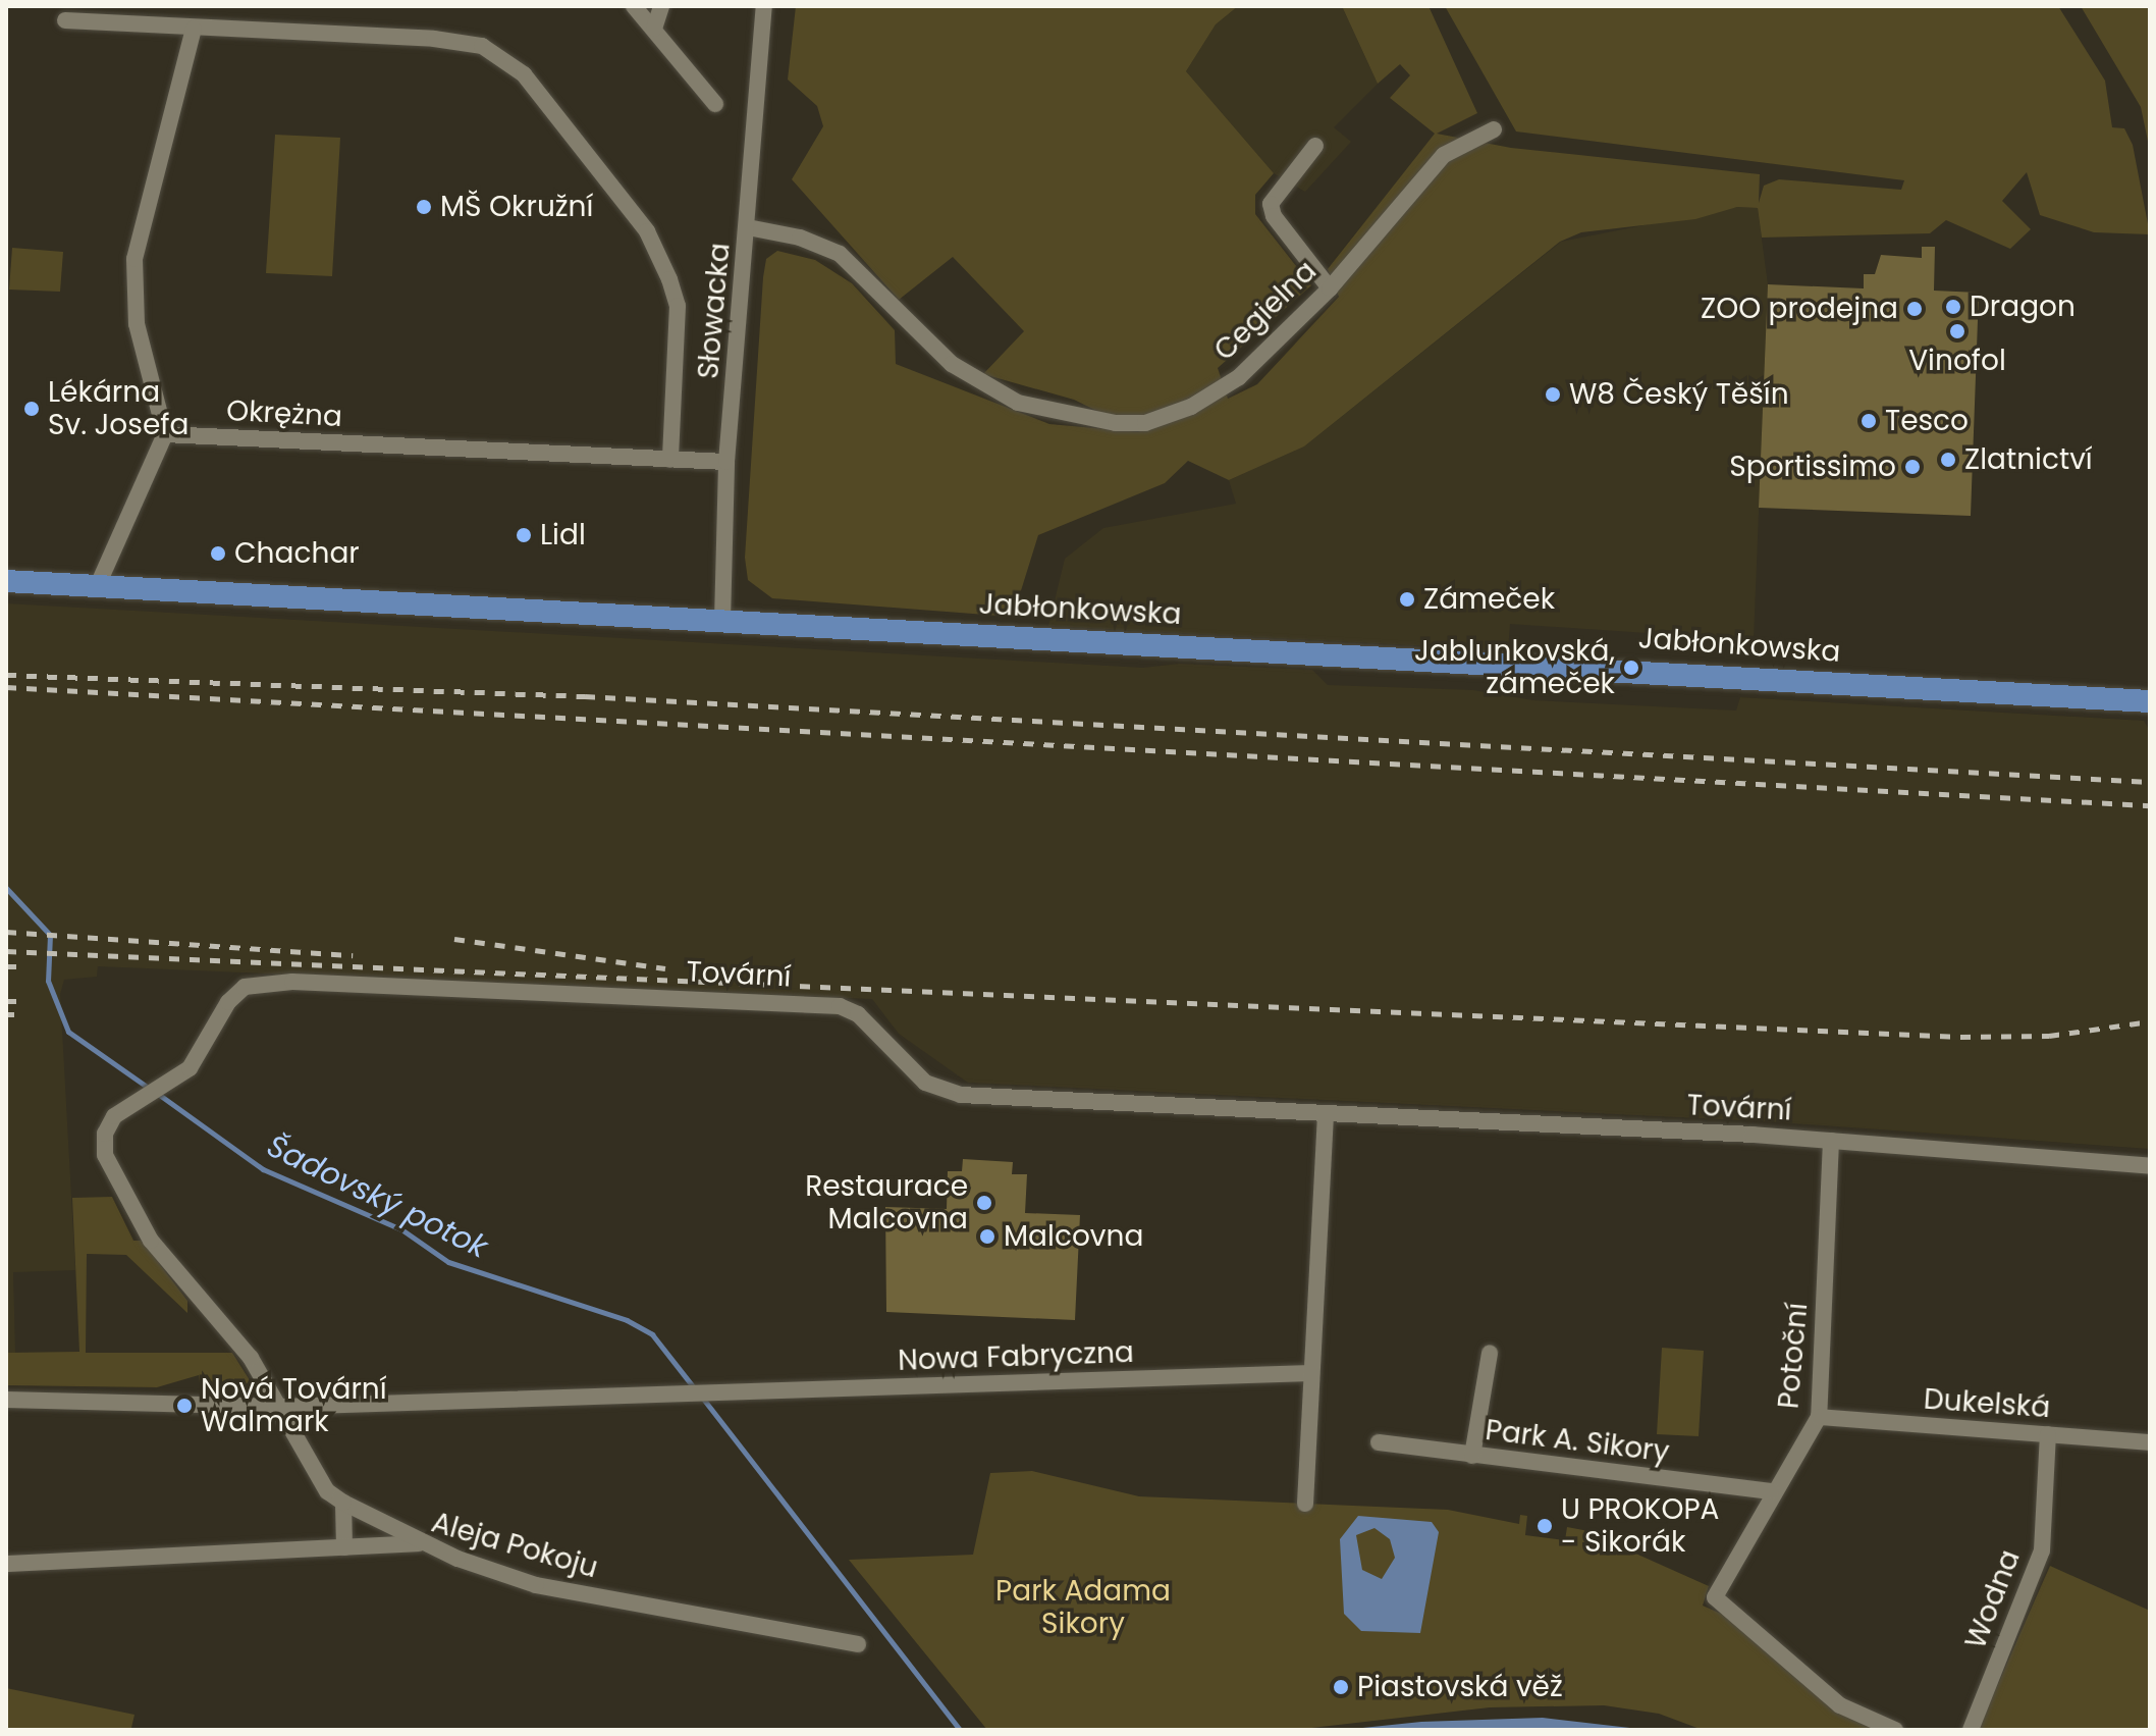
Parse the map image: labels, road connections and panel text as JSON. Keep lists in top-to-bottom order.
{
  "streets": {
    "main road": ["Jabłonkowska"],
    "street": [
      "Słowacka",
      "Cegielna",
      "Okrężna",
      "Tovární",
      "Potoční",
      "Nowa Fabryczna",
      "Dukelská",
      "Park A. Sikory",
      "Aleja Pokoju",
      "Wodna"
    ]
  },
  "crossings": [
    ["Słowacka", "Cegielna"],
    ["Słowacka", "Okrężna"],
    ["Słowacka", "Jabłonkowska"],
    ["Tovární", "Potoční"],
    ["Tovární", "Nowa Fabryczna"],
    ["Potoční", "Dukelská"],
    ["Potoční", "Park A. Sikory"],
    ["Dukelská", "Wodna"]
  ],
  "water": ["Šadovský potok"],
  "parks": ["Park Adama Sikory"],
  "places": [
    "MŠ Okružní",
    "Dragon",
    "ZOO prodejna",
    "Vinofol",
    "W8 Český Těšín",
    "Lékárna Sv. Josefa",
    "Tesco",
    "Zlatnictví",
    "Sportissimo",
    "Lidl",
    "Chachar",
    "Zámeček",
    "Jablunkovská, zámeček",
    "Restaurace Malcovna",
    "Malcovna",
    "Nová Tovární Walmark",
    "U PROKOPA - Sikorák",
    "Piastovská věž"
  ]
}
